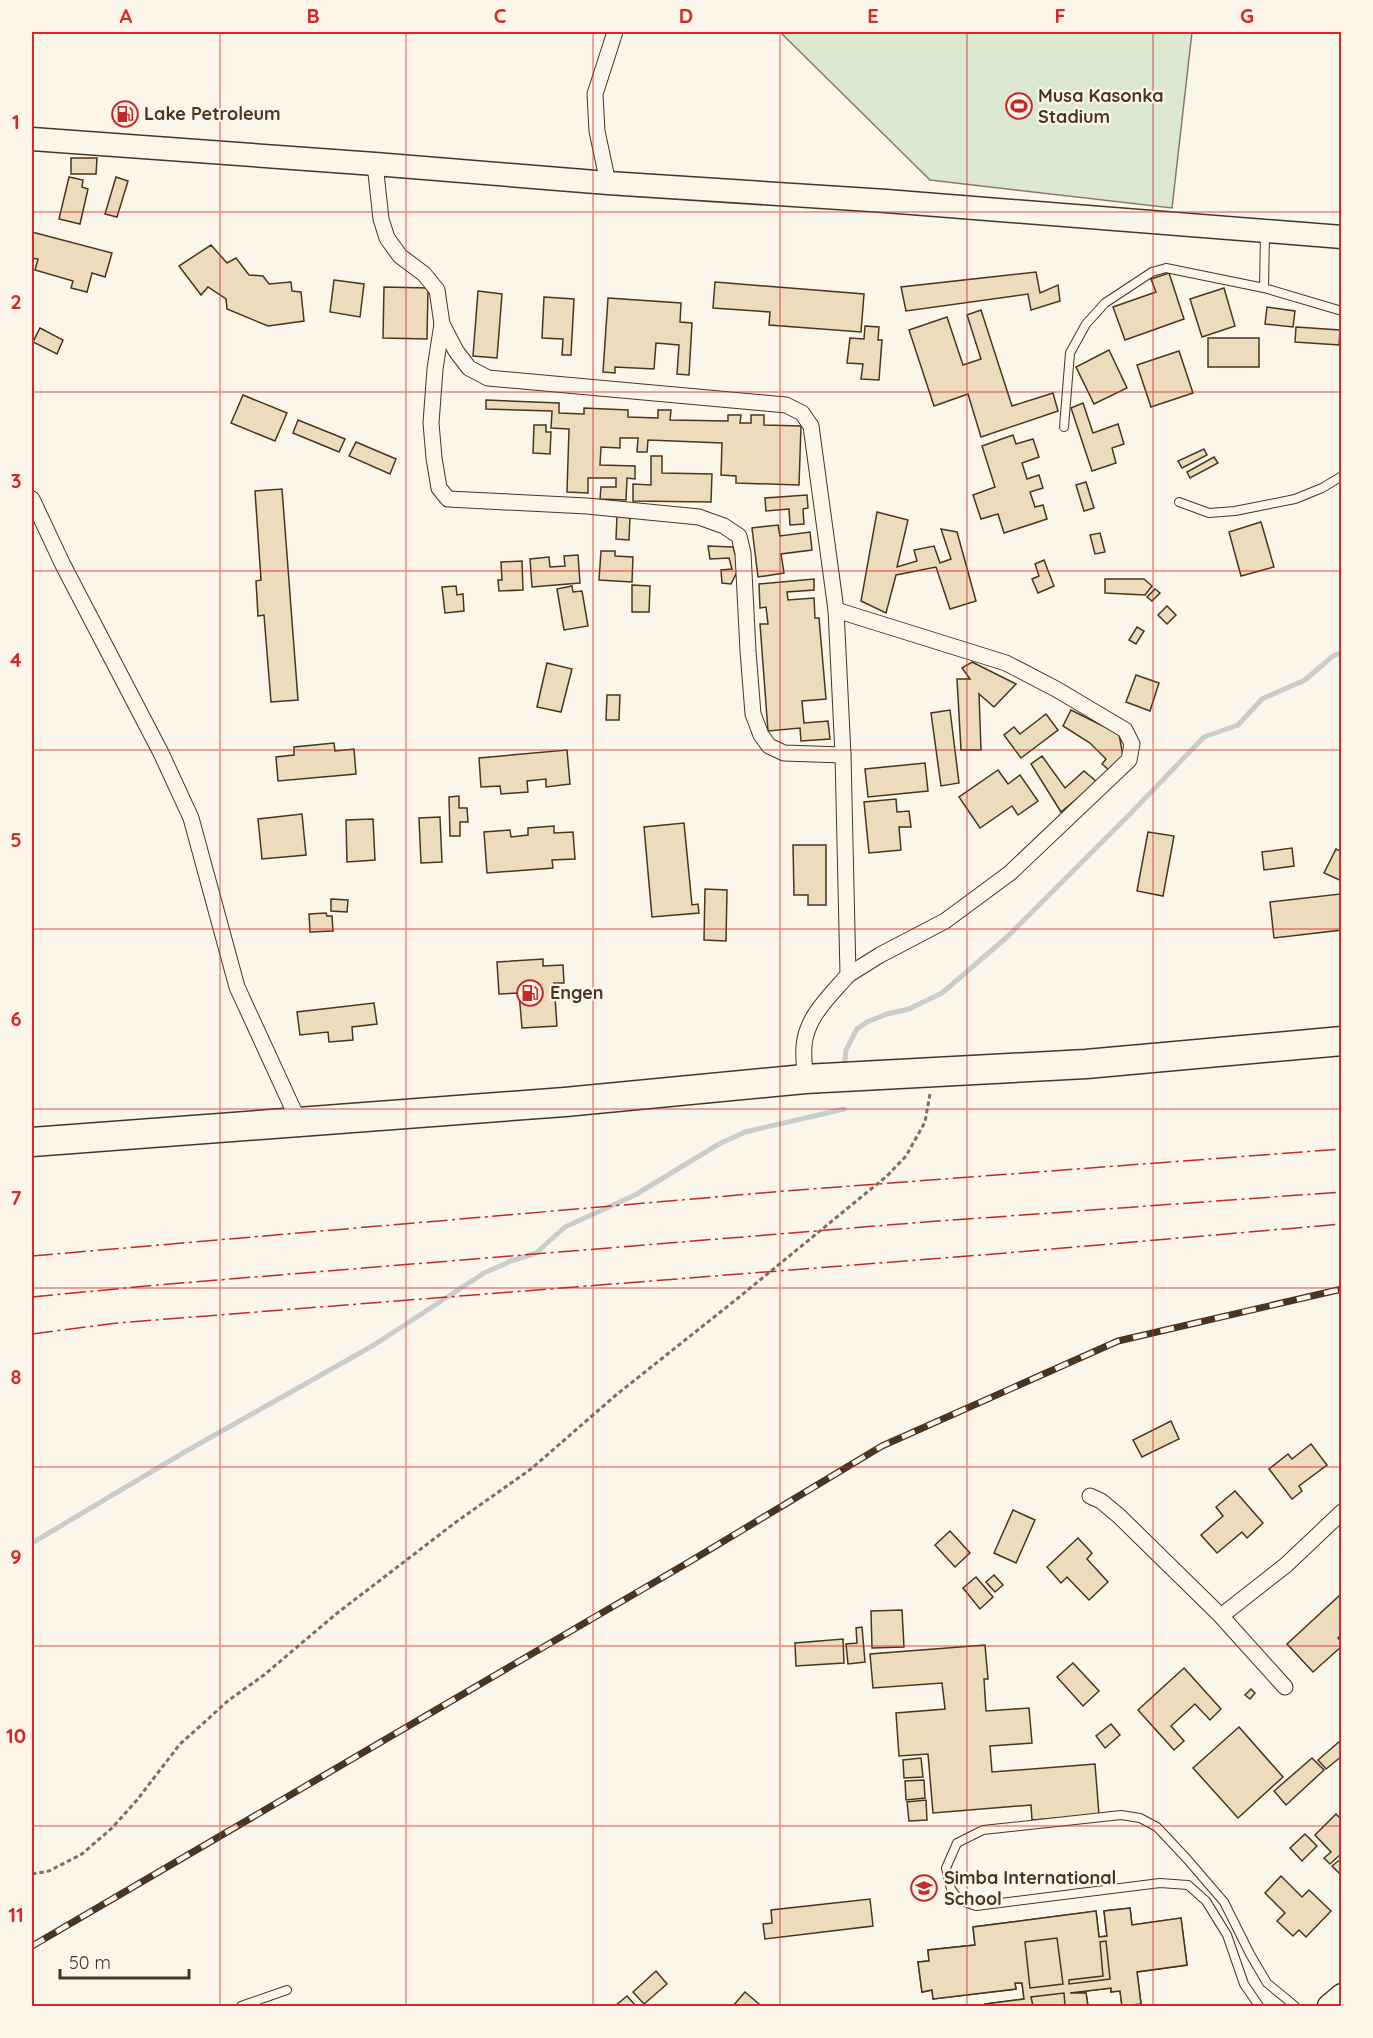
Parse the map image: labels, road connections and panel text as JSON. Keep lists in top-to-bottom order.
{
  "places": {
    "sports": ["Musa Kasonka Stadium"],
    "fuel station": ["Lake Petroleum", "Engen"],
    "school or university": ["Simba International School"]
  },
  "scale_bar": "50 m",
  "grid": {
    "columns": [
      "A",
      "B",
      "C",
      "D",
      "E",
      "F",
      "G"
    ],
    "rows": [
      "1",
      "2",
      "3",
      "4",
      "5",
      "6",
      "7",
      "8",
      "9",
      "10",
      "11"
    ]
  }
}
